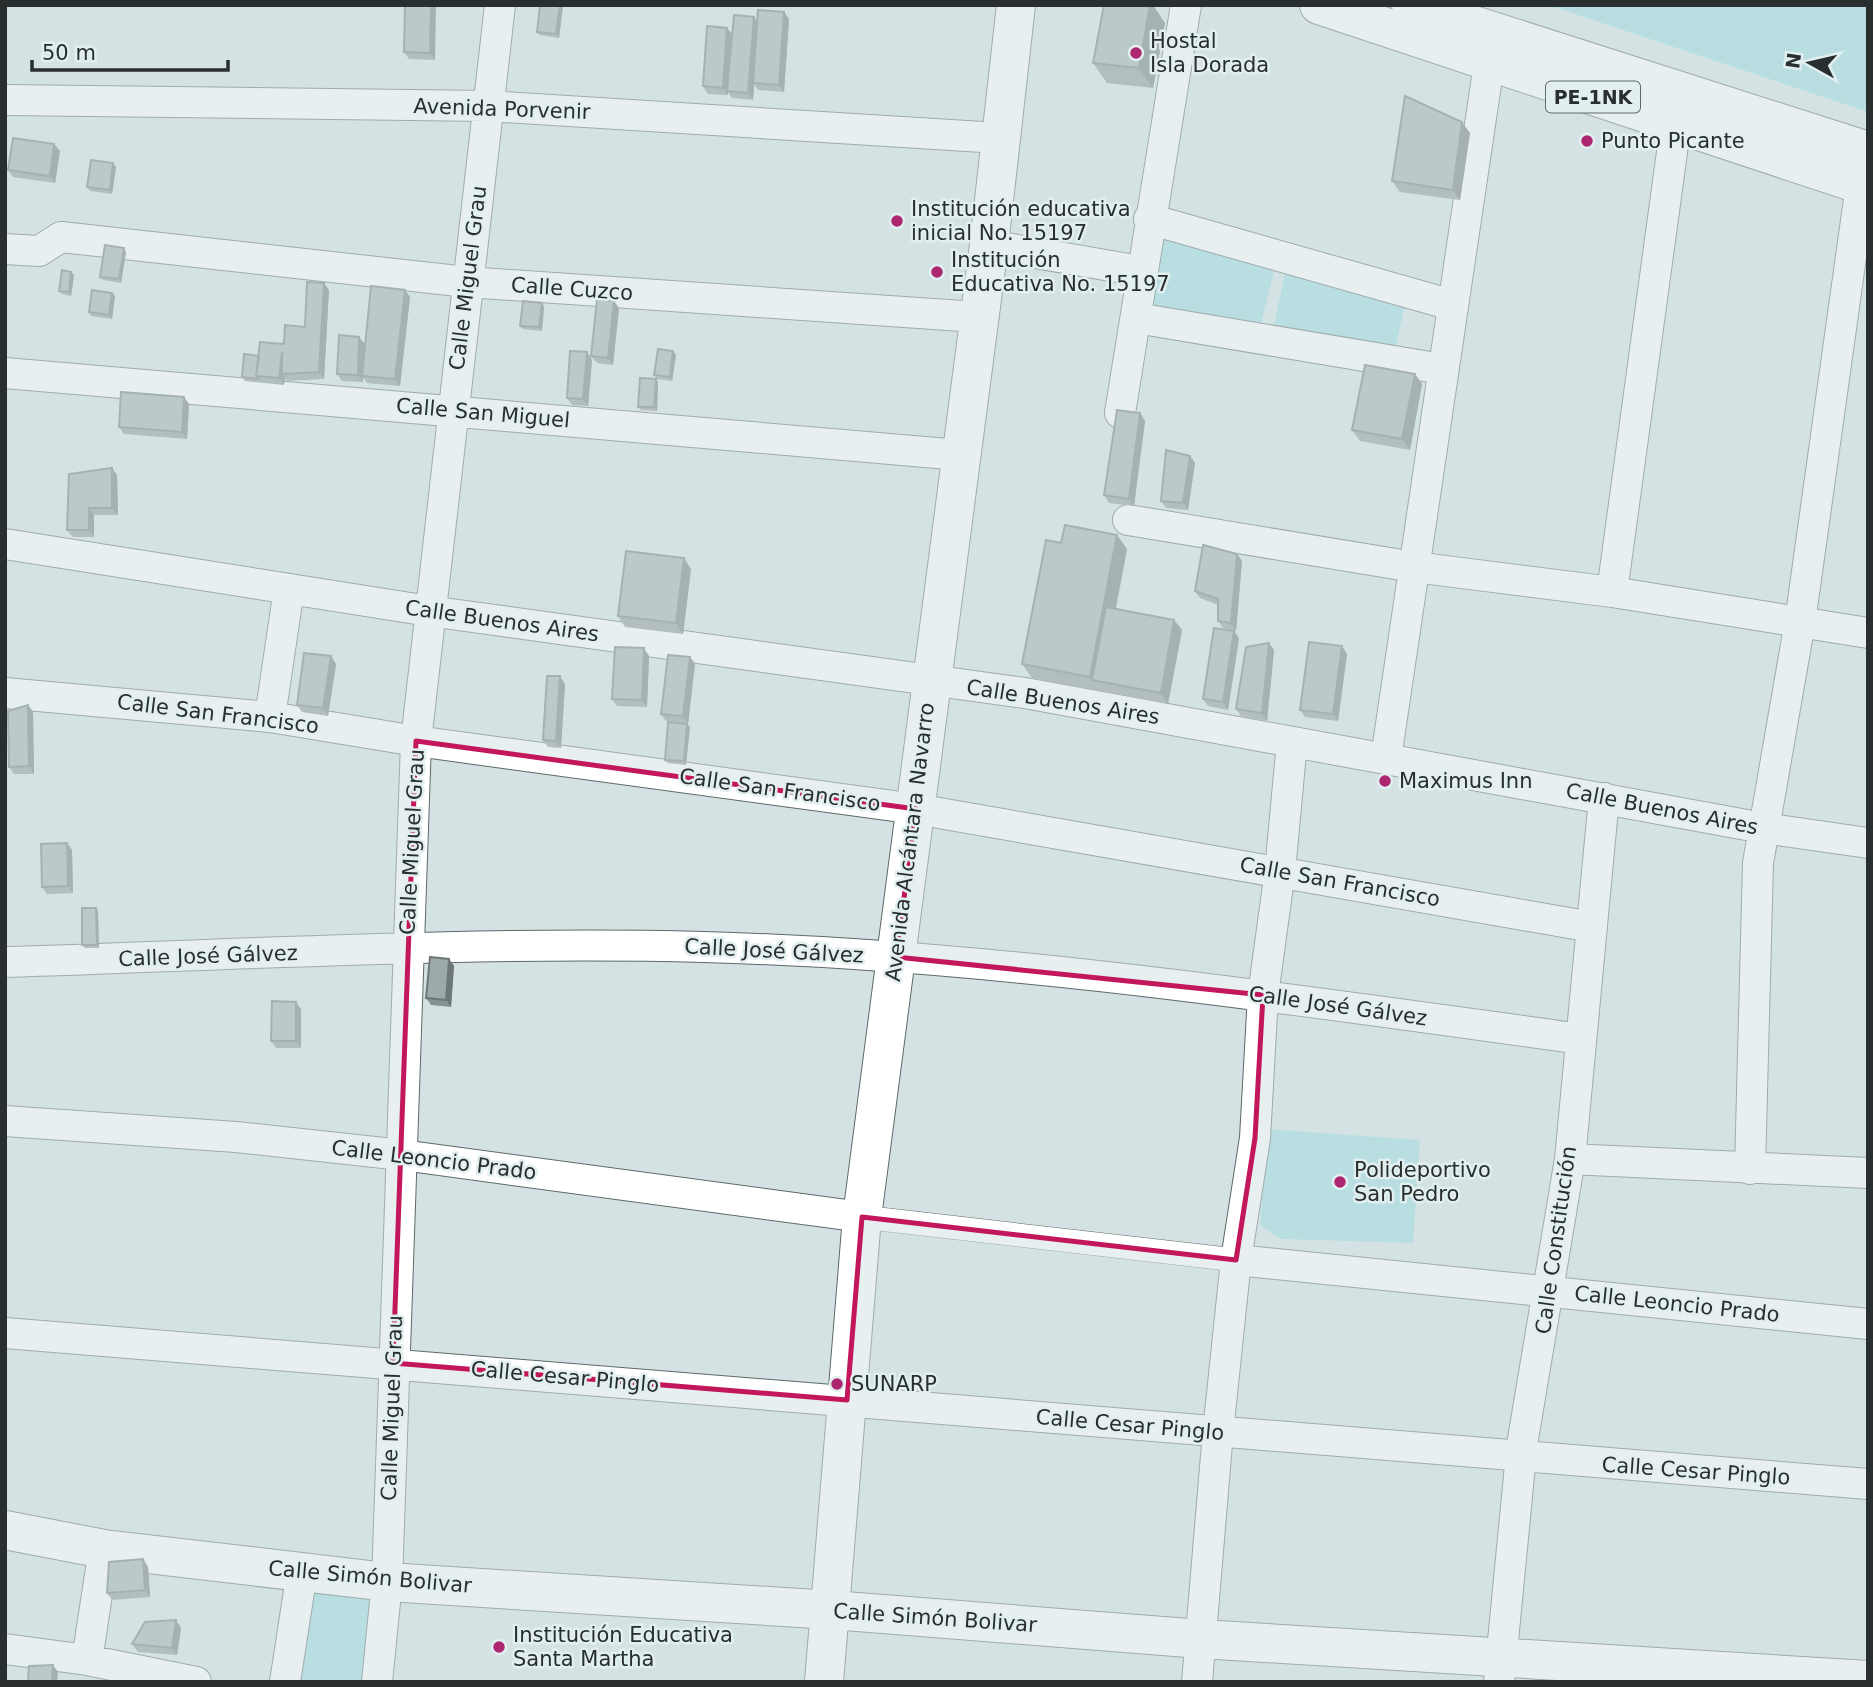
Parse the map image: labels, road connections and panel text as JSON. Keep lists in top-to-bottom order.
{
  "streets": {
    "street": [
      "PE-1NK",
      "Avenida Porvenir",
      "Calle Miguel Grau",
      "Calle Cuzco",
      "Calle San Miguel",
      "Calle Buenos Aires",
      "Calle San Francisco",
      "Avenida Alcántara Navarro",
      "Calle José Gálvez",
      "Calle Leoncio Prado",
      "Calle Constitución",
      "Calle Cesar Pinglo",
      "Calle Simón Bolivar"
    ]
  },
  "crossings": [
    ["Avenida Porvenir", "Calle Miguel Grau"],
    ["Avenida Porvenir", "Avenida Alcántara Navarro"],
    ["Calle Miguel Grau", "Calle Cuzco"],
    ["Calle Miguel Grau", "Calle San Miguel"],
    ["Calle Miguel Grau", "Calle Buenos Aires"],
    ["Calle Miguel Grau", "Calle San Francisco"],
    ["Calle Miguel Grau", "Calle José Gálvez"],
    ["Calle Miguel Grau", "Calle Leoncio Prado"],
    ["Calle Miguel Grau", "Calle Cesar Pinglo"],
    ["Calle Miguel Grau", "Calle Simón Bolivar"],
    ["Calle Cuzco", "Avenida Alcántara Navarro"],
    ["Calle San Miguel", "Avenida Alcántara Navarro"],
    ["Calle Buenos Aires", "Avenida Alcántara Navarro"],
    ["Calle Buenos Aires", "Calle Constitución"],
    ["Calle San Francisco", "Avenida Alcántara Navarro"],
    ["Calle San Francisco", "Calle Constitución"],
    ["Avenida Alcántara Navarro", "Calle José Gálvez"],
    ["Avenida Alcántara Navarro", "Calle Leoncio Prado"],
    ["Avenida Alcántara Navarro", "Calle Cesar Pinglo"],
    ["Avenida Alcántara Navarro", "Calle Simón Bolivar"],
    ["Calle José Gálvez", "Calle Constitución"],
    ["Calle Leoncio Prado", "Calle Constitución"],
    ["Calle Constitución", "Calle Cesar Pinglo"],
    ["Calle Constitución", "Calle Simón Bolivar"]
  ],
  "places": [
    "Hostal Isla Dorada",
    "Punto Picante",
    "Institución educativa inicial No. 15197",
    "Institución Educativa No. 15197",
    "Maximus Inn",
    "Polideportivo San Pedro",
    "SUNARP",
    "Institución Educativa Santa Martha"
  ],
  "scale_bar": "50 m",
  "north": "left"
}
